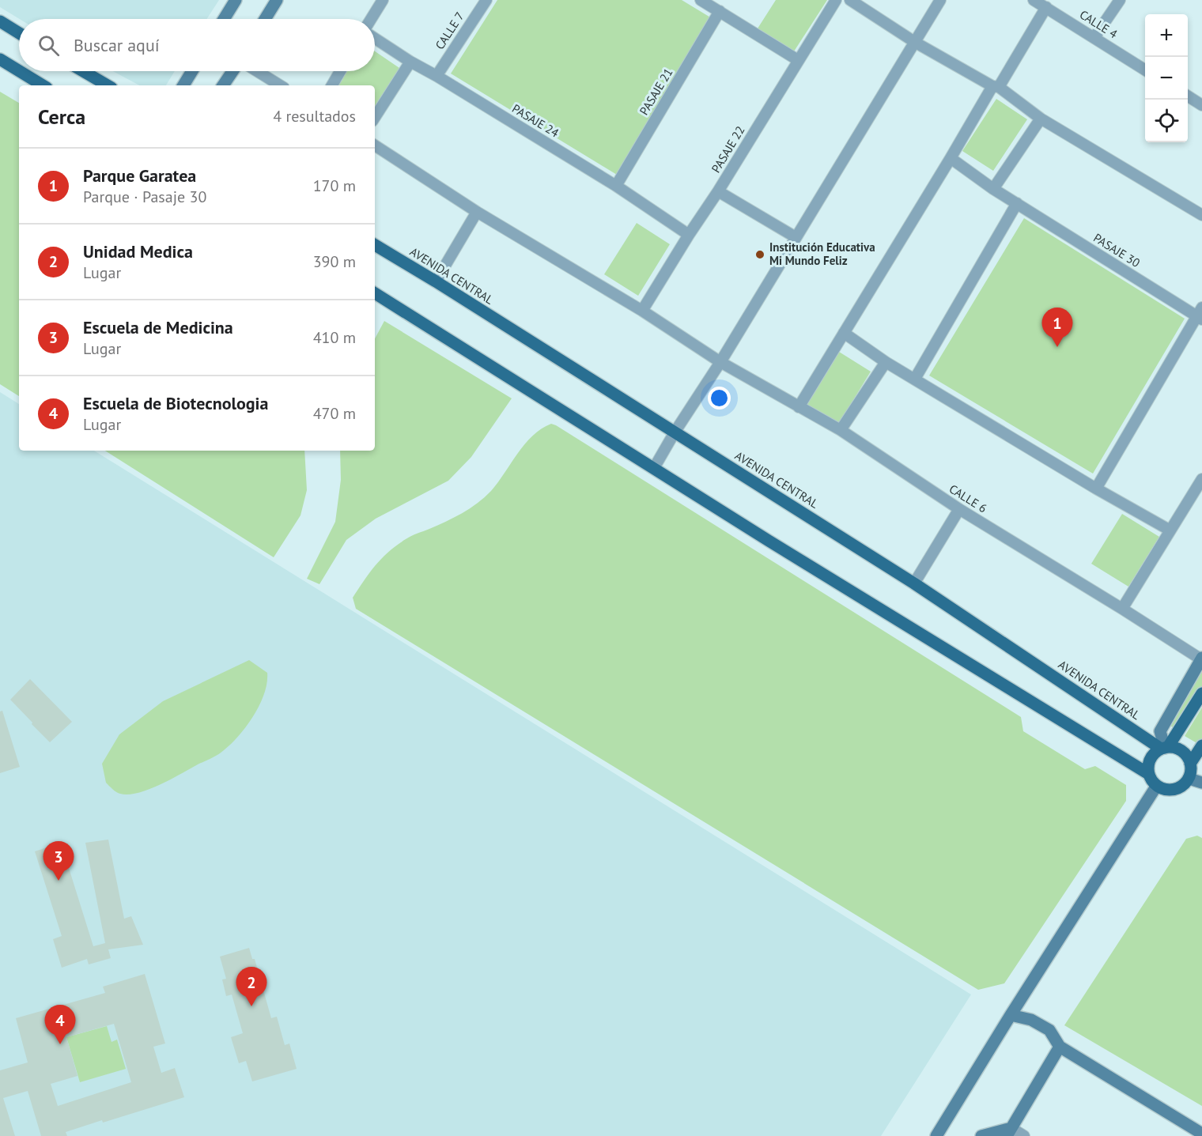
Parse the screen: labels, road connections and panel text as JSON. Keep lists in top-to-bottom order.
{
  "streets": {
    "main road": ["AVENIDA CENTRAL"],
    "street": [
      "CALLE 4",
      "CALLE 7",
      "PASAJE 21",
      "PASAJE 24",
      "PASAJE 22",
      "PASAJE 30",
      "CALLE 6"
    ]
  },
  "crossings": [
    ["CALLE 7", "PASAJE 24"],
    ["PASAJE 21", "PASAJE 24"],
    ["PASAJE 24", "PASAJE 22"],
    ["PASAJE 22", "CALLE 6"]
  ],
  "places": ["Institución Educativa Mi Mundo Feliz"],
  "page": {
    "map_buttons": ["+", "−"],
    "search": "Buscar aquí",
    "heading": ["Cerca", "4 resultados"],
    "list": [
      {
        "mark": "1",
        "name": "Parque Garatea",
        "note": "Parque · Pasaje 30",
        "value": "170 m"
      },
      {
        "mark": "2",
        "name": "Unidad Medica",
        "note": "Lugar",
        "value": "390 m"
      },
      {
        "mark": "3",
        "name": "Escuela de Medicina",
        "note": "Lugar",
        "value": "410 m"
      },
      {
        "mark": "4",
        "name": "Escuela de Biotecnologia",
        "note": "Lugar",
        "value": "470 m"
      }
    ],
    "pins": [
      "1",
      "3",
      "2",
      "4"
    ]
  }
}
